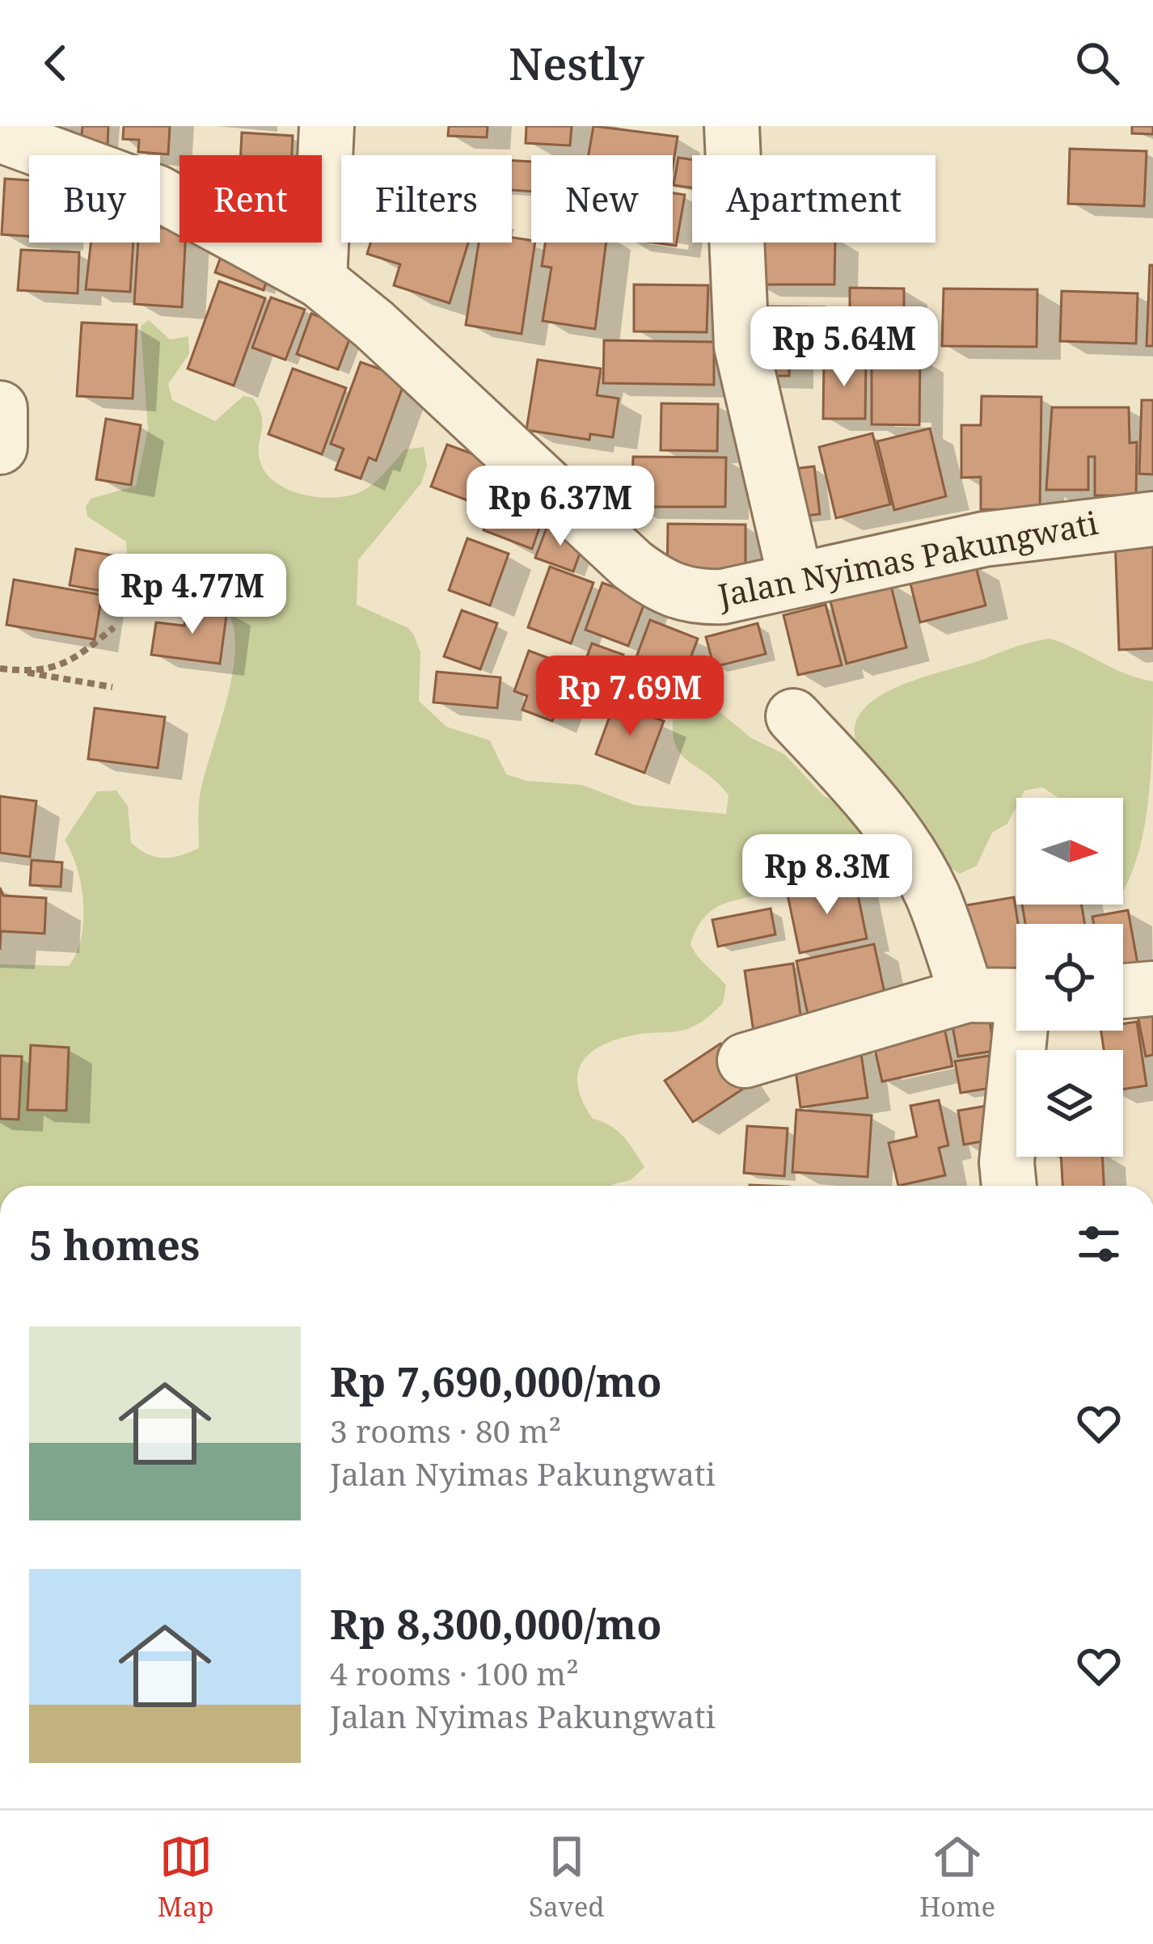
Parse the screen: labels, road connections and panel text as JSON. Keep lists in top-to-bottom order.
{
  "streets": {
    "street": ["Jalan Nyimas Pakungwati"]
  },
  "north": "right",
  "page": {
    "header": "Nestly",
    "chip": [
      "Buy",
      "Rent",
      "Filters",
      "New",
      "Apartment"
    ],
    "price": [
      "Rp 5.64M",
      "Rp 6.37M",
      "Rp 4.77M",
      "Rp 7.69M",
      "Rp 8.3M"
    ],
    "heading": "5 homes",
    "list": [
      {
        "name": "Rp 7,690,000/mo",
        "note": "3 rooms · 80 m² · Jalan Nyimas Pakungwati"
      },
      {
        "name": "Rp 8,300,000/mo",
        "note": "4 rooms · 100 m² · Jalan Nyimas Pakungwati"
      }
    ],
    "tabs": ["Map", "Saved", "Home"]
  }
}
